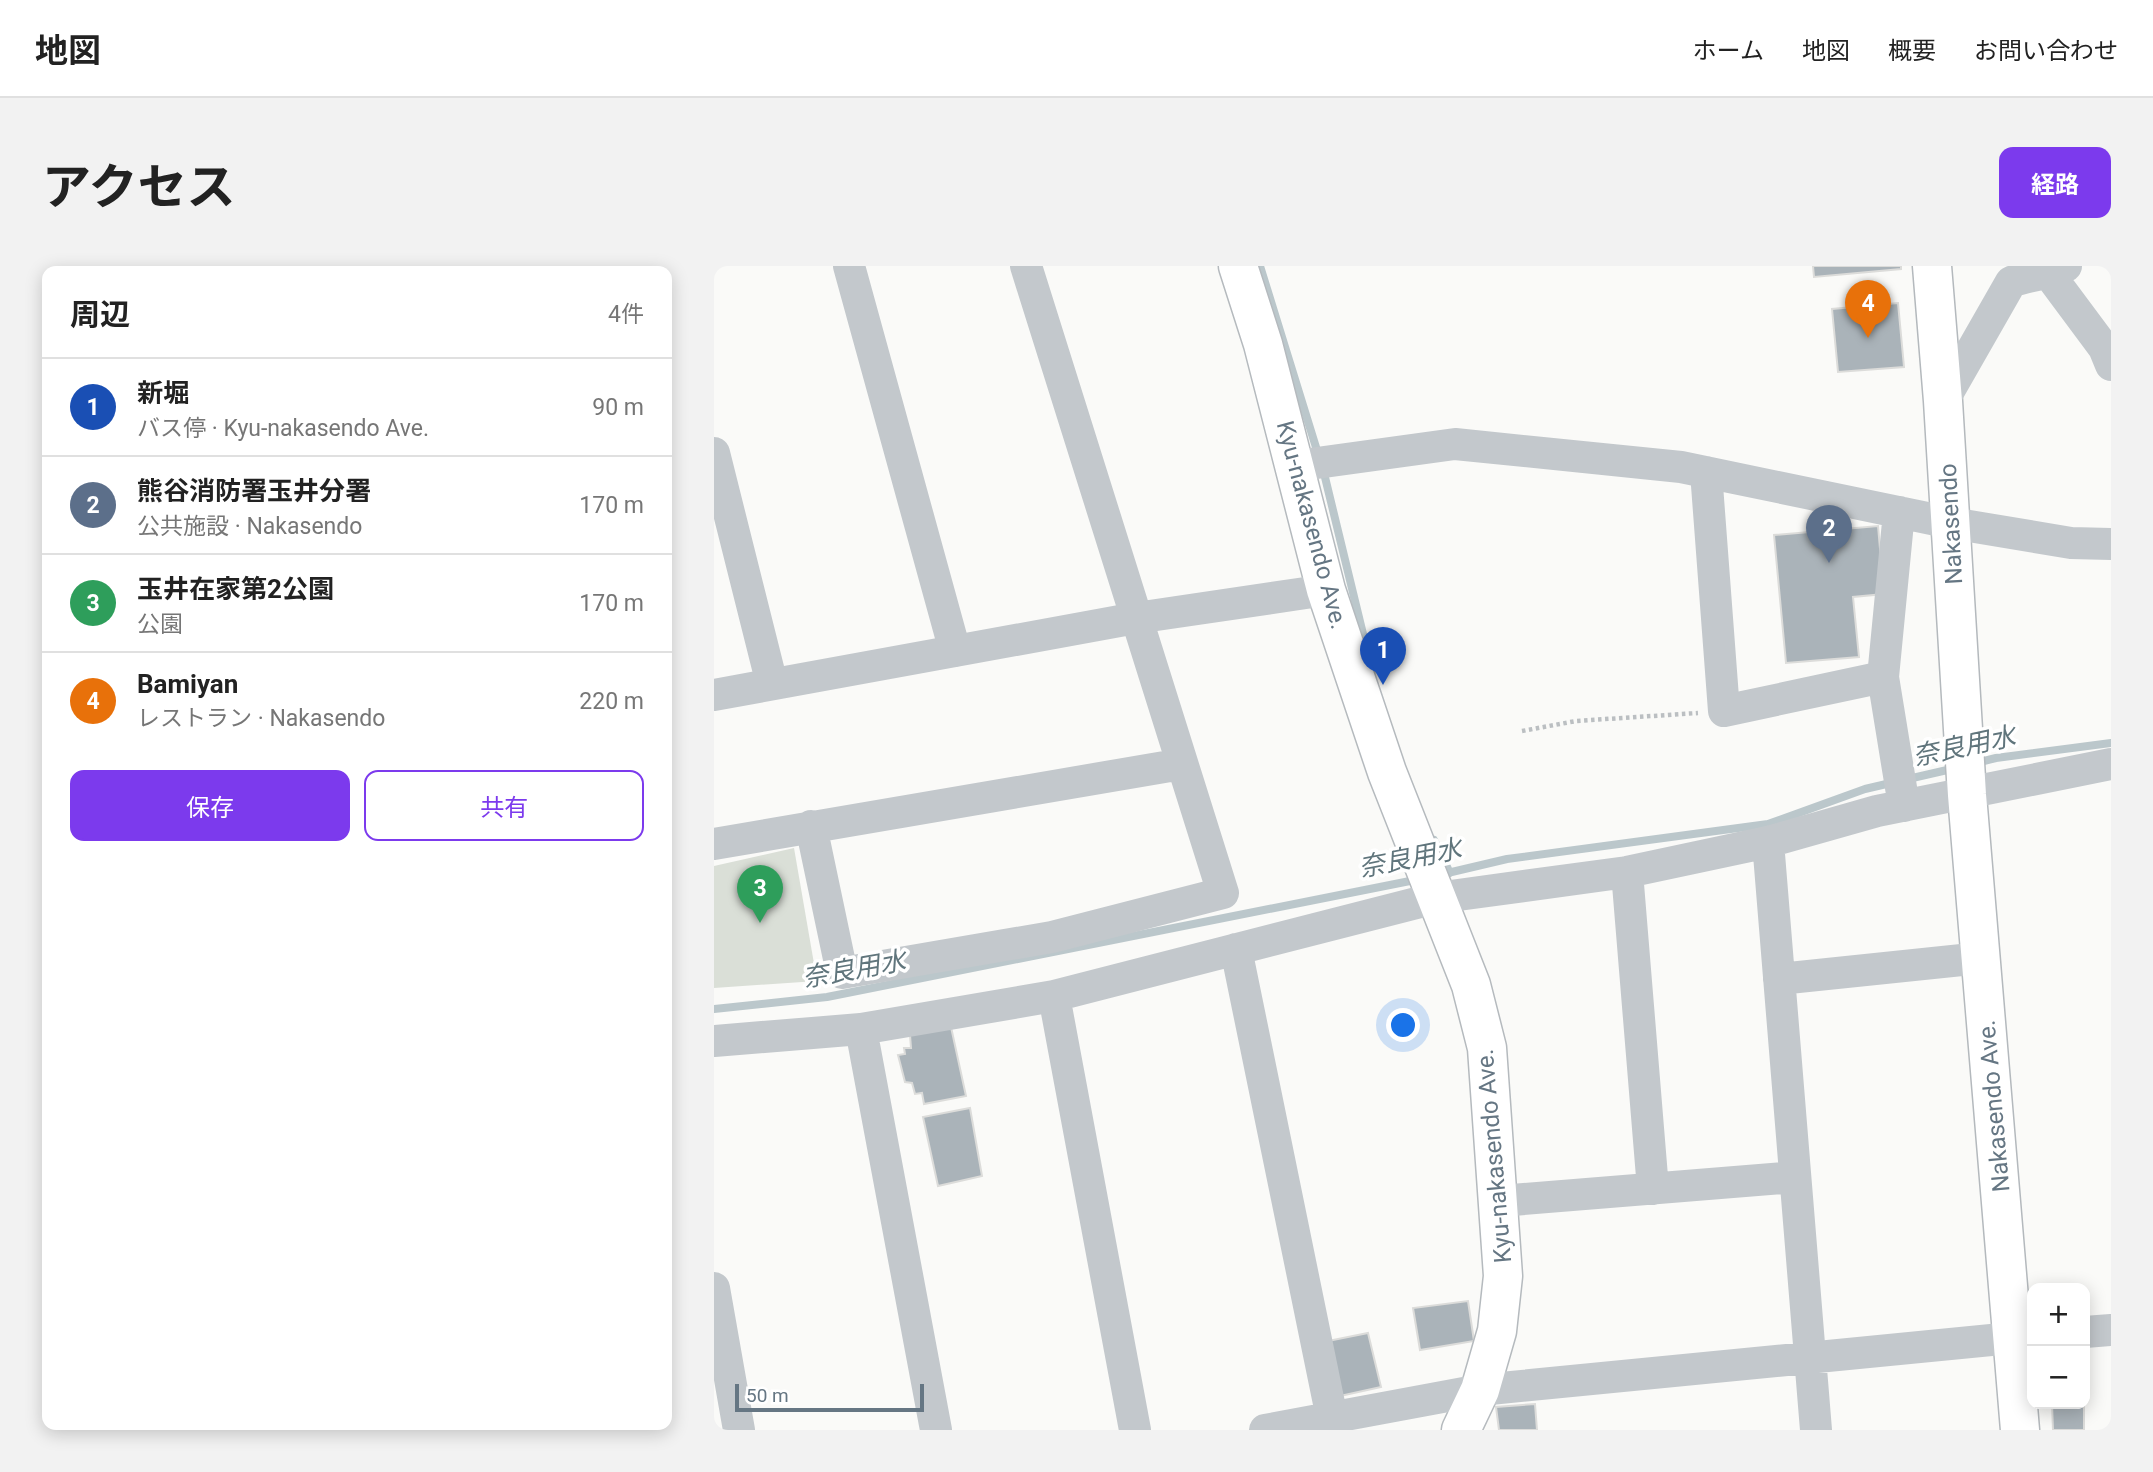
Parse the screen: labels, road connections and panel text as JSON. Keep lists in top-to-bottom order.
{
  "streets": {
    "main road": ["Nakasendo", "Kyu-nakasendo Ave.", "Nakasendo Ave."]
  },
  "crossings": [
    ["Nakasendo", "Nakasendo Ave."]
  ],
  "water": ["奈良用水"],
  "scale_bar": "50 m",
  "page": {
    "header": "地図",
    "nav": [
      "ホーム",
      "地図",
      "概要",
      "お問い合わせ"
    ],
    "title": "アクセス",
    "buttons": [
      "経路",
      ["保存", "共有"]
    ],
    "heading": ["周辺", "4件"],
    "pins": [
      "4",
      "2",
      "1",
      "3"
    ],
    "list": [
      {
        "mark": "1",
        "name": "新堀",
        "note": "バス停 · Kyu-nakasendo Ave.",
        "value": "90 m"
      },
      {
        "mark": "2",
        "name": "熊谷消防署玉井分署",
        "note": "公共施設 · Nakasendo",
        "value": "170 m"
      },
      {
        "mark": "3",
        "name": "玉井在家第2公園",
        "note": "公園",
        "value": "170 m"
      },
      {
        "mark": "4",
        "name": "Bamiyan",
        "note": "レストラン · Nakasendo",
        "value": "220 m"
      }
    ],
    "map_buttons": ["+", "−"],
    "scale": "50 m"
  }
}
